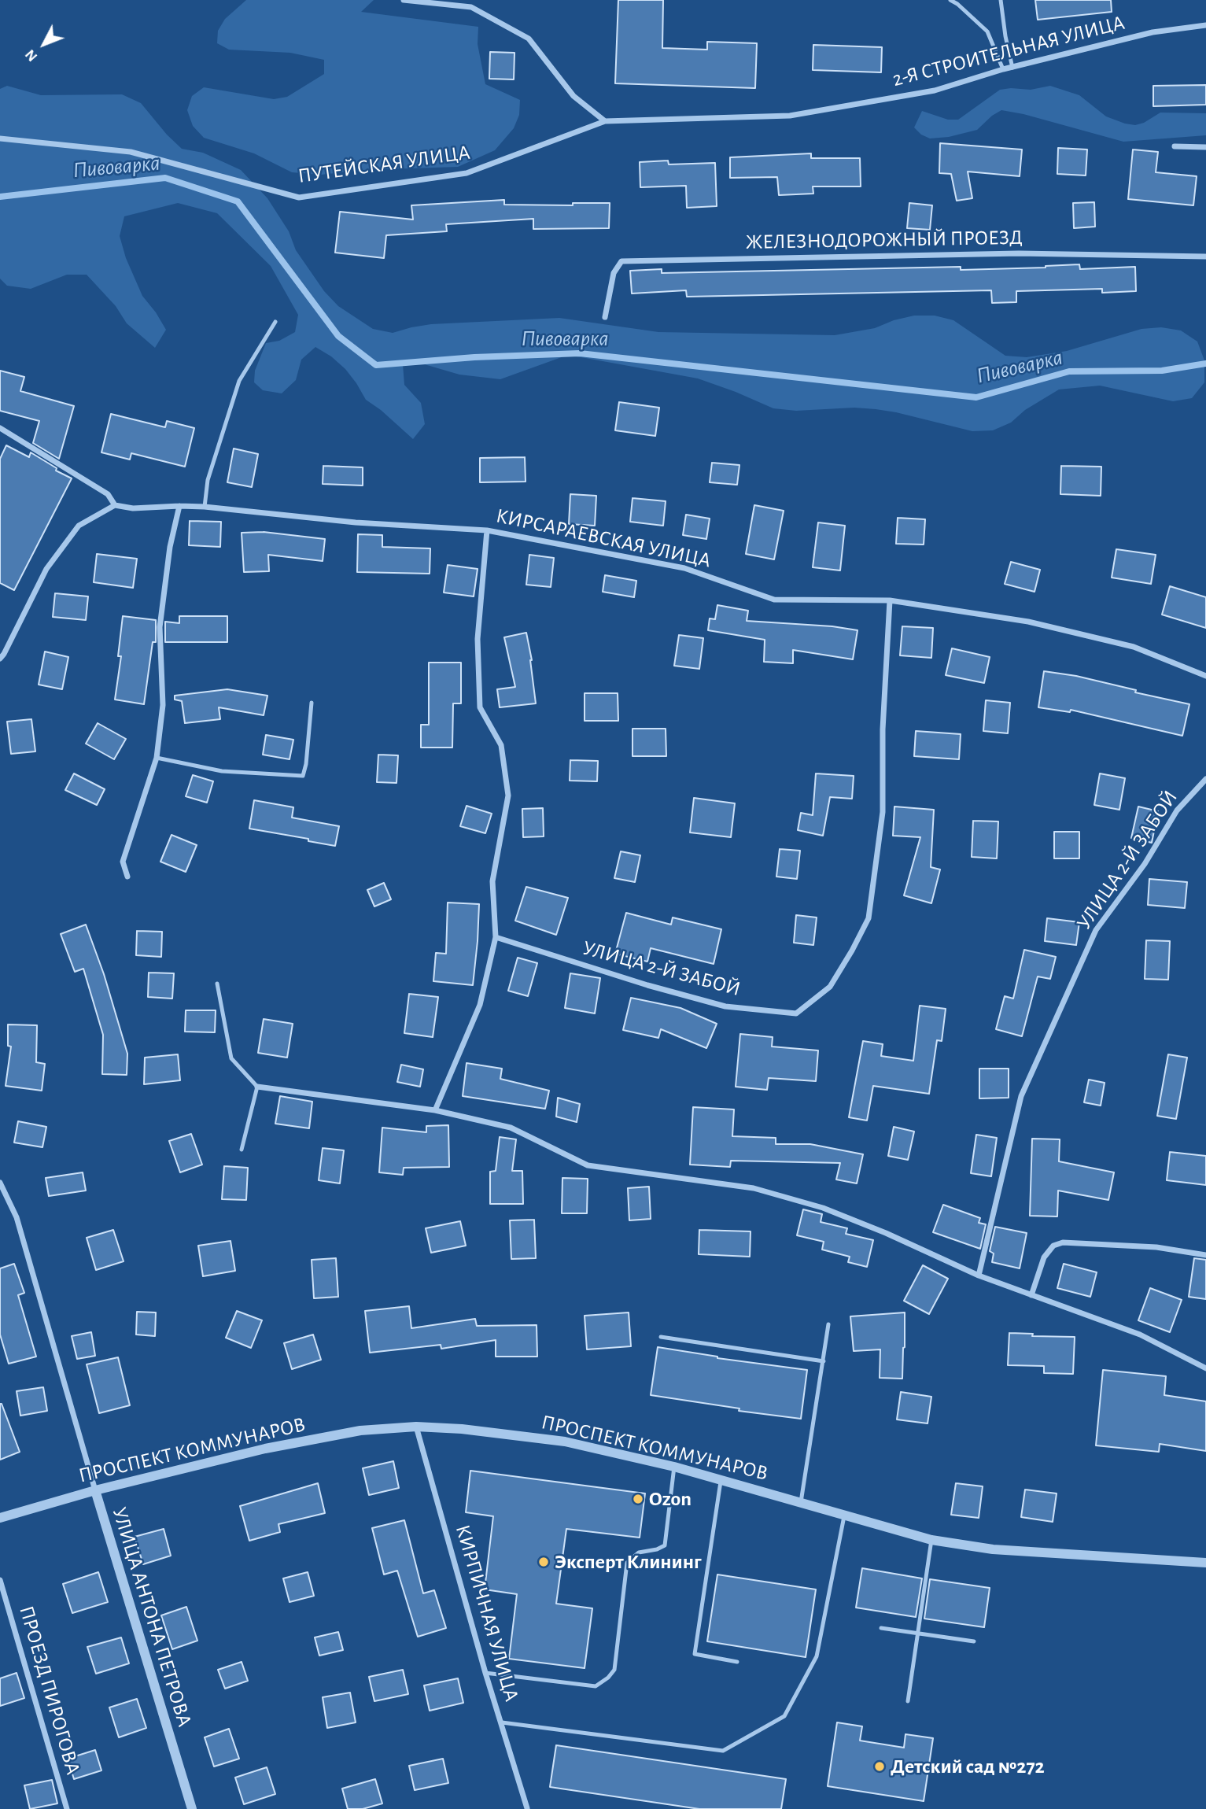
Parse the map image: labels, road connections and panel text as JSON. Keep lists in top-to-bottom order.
{
  "streets": {
    "street": [
      "2-Я СТРОИТЕЛЬНАЯ УЛИЦА",
      "ПУТЕЙСКАЯ УЛИЦА",
      "ЖЕЛЕЗНОДОРОЖНЫЙ ПРОЕЗД",
      "КИРСАРАЕВСКАЯ УЛИЦА",
      "УЛИЦА 2-Й ЗАБОЙ",
      "ПРОСПЕКТ КОММУНАРОВ",
      "КИРПИЧНАЯ УЛИЦА",
      "УЛИЦА АНТОНА ПЕТРОВА",
      "ПРОЕЗД ПИРОГОВА"
    ]
  },
  "crossings": [
    ["2-Я СТРОИТЕЛЬНАЯ УЛИЦА", "ПУТЕЙСКАЯ УЛИЦА"],
    ["КИРСАРАЕВСКАЯ УЛИЦА", "УЛИЦА 2-Й ЗАБОЙ"],
    ["ПРОСПЕКТ КОММУНАРОВ", "КИРПИЧНАЯ УЛИЦА"],
    ["ПРОСПЕКТ КОММУНАРОВ", "УЛИЦА АНТОНА ПЕТРОВА"]
  ],
  "water": ["Пивоварка"],
  "places": ["Ozon", "Эксперт Клининг", "Детский сад №272"],
  "north": "bottom left"
}
